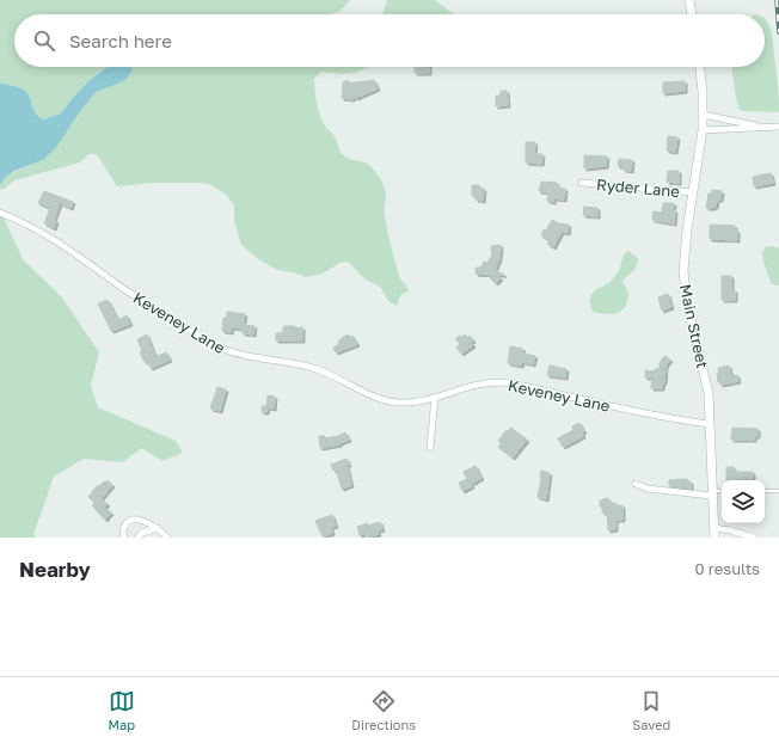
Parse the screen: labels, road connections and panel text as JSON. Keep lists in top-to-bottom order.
{
  "streets": {
    "main road": ["Main Street"],
    "street": ["Ryder Lane", "Keveney Lane"]
  },
  "crossings": [
    ["Ryder Lane", "Main Street"],
    ["Keveney Lane", "Main Street"]
  ],
  "page": {
    "search": "Search here",
    "heading": ["Nearby", "0 results"],
    "nav": ["Map", "Directions", "Saved"]
  }
}
